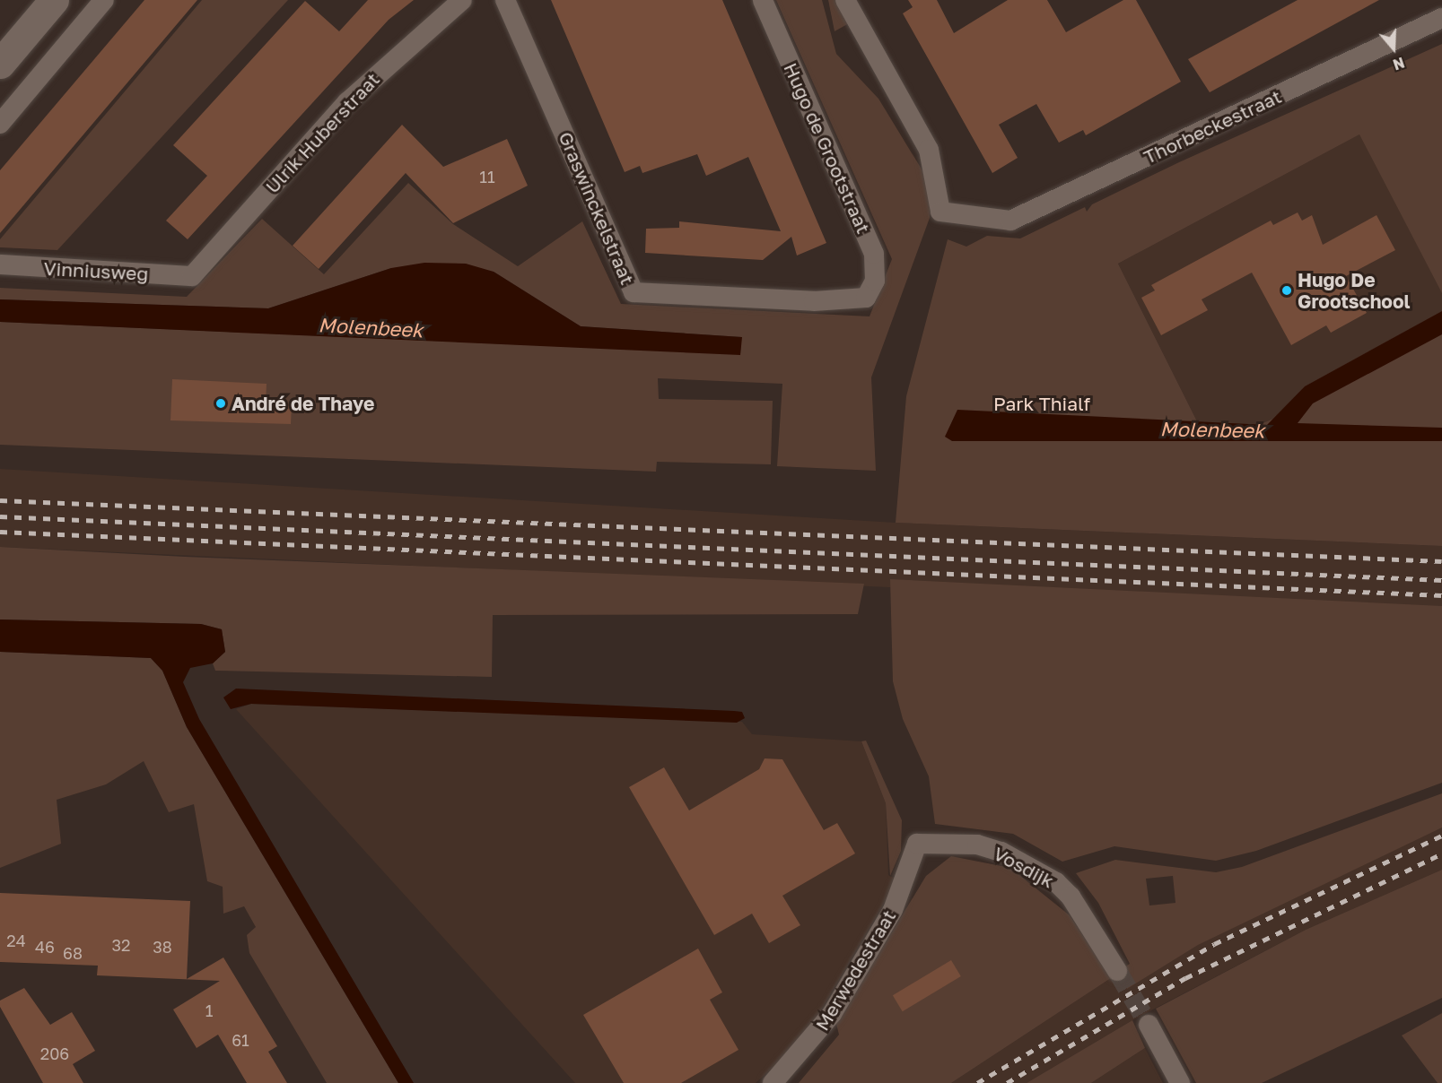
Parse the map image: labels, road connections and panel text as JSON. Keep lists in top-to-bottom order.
{
  "streets": {
    "street": [
      "Thorbeckestraat",
      "Ulrik Huberstraat",
      "Hugo de Grootstraat",
      "Graswinckelstraat",
      "Vinniusweg",
      "Vosdijk",
      "Merwedestraat"
    ]
  },
  "crossings": [
    ["Ulrik Huberstraat", "Vinniusweg"],
    ["Hugo de Grootstraat", "Graswinckelstraat"],
    ["Vosdijk", "Merwedestraat"]
  ],
  "water": ["Molenbeek"],
  "parks": ["Park Thialf"],
  "places": ["Hugo De Grootschool", "André de Thaye"],
  "house_numbers": [
    "11",
    "24",
    "32",
    "46",
    "38",
    "68",
    "1",
    "61",
    "206"
  ],
  "north": "bottom"
}
